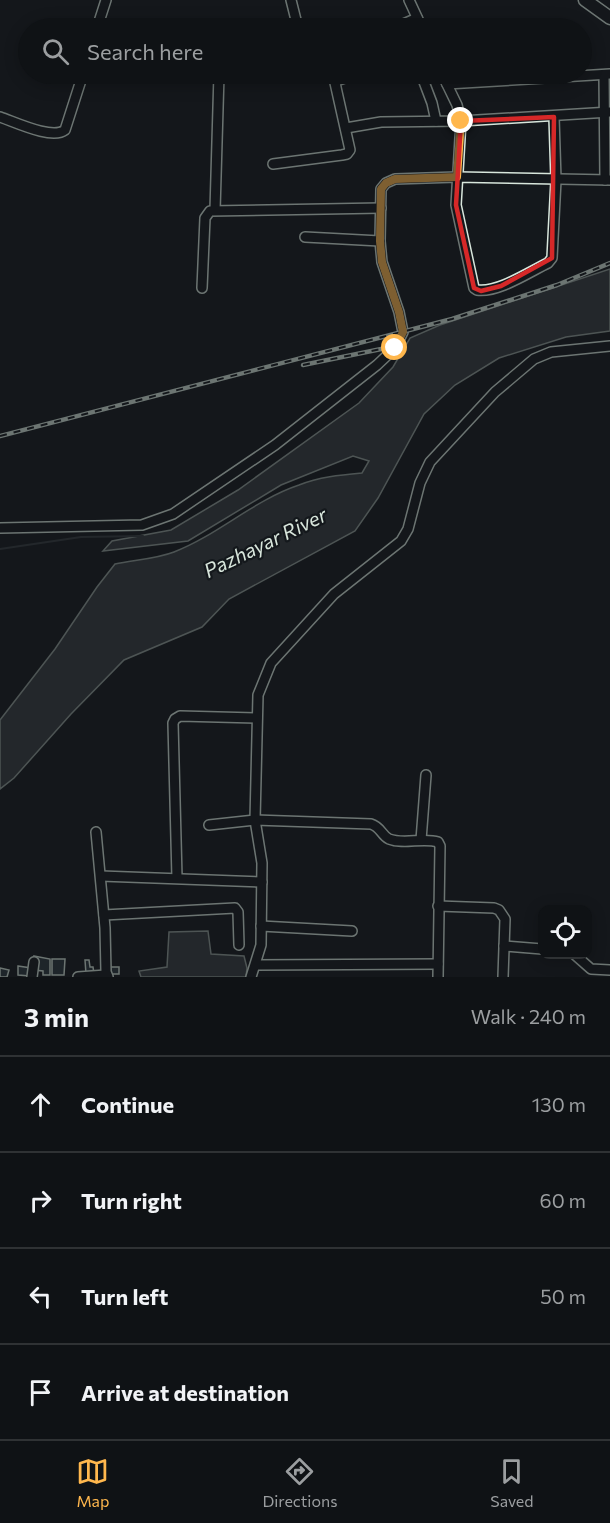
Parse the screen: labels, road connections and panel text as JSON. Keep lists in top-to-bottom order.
{
  "water": ["Pazhayar River"],
  "page": {
    "search": "Search here",
    "heading": ["3 min", "Walk · 240 m"],
    "list": [
      ["Continue", "130 m"],
      ["Turn right", "60 m"],
      ["Turn left", "50 m"],
      "Arrive at destination"
    ],
    "nav": ["Map", "Directions", "Saved"]
  }
}
